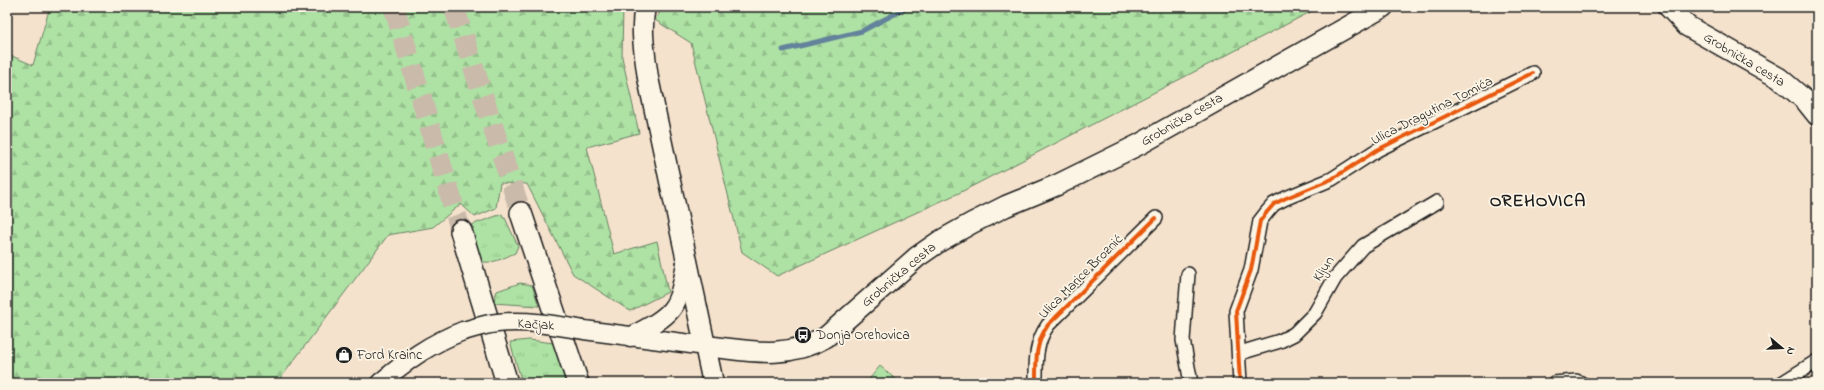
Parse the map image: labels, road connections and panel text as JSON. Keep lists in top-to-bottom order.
{
  "streets": {
    "main road": ["Grobnička cesta", "Kačjak"],
    "street": ["Ulica Dragutina Tomića", "Kljun", "Ulica Marice Broznić"]
  },
  "crossings": [
    ["Grobnička cesta", "Kačjak"],
    ["Ulica Dragutina Tomića", "Kljun"]
  ],
  "districts": ["OREHOVICA"],
  "places": {
    "bus stop": ["Donja Orehovica"],
    "shop": ["Ford Krainc"]
  },
  "north": "right"
}
